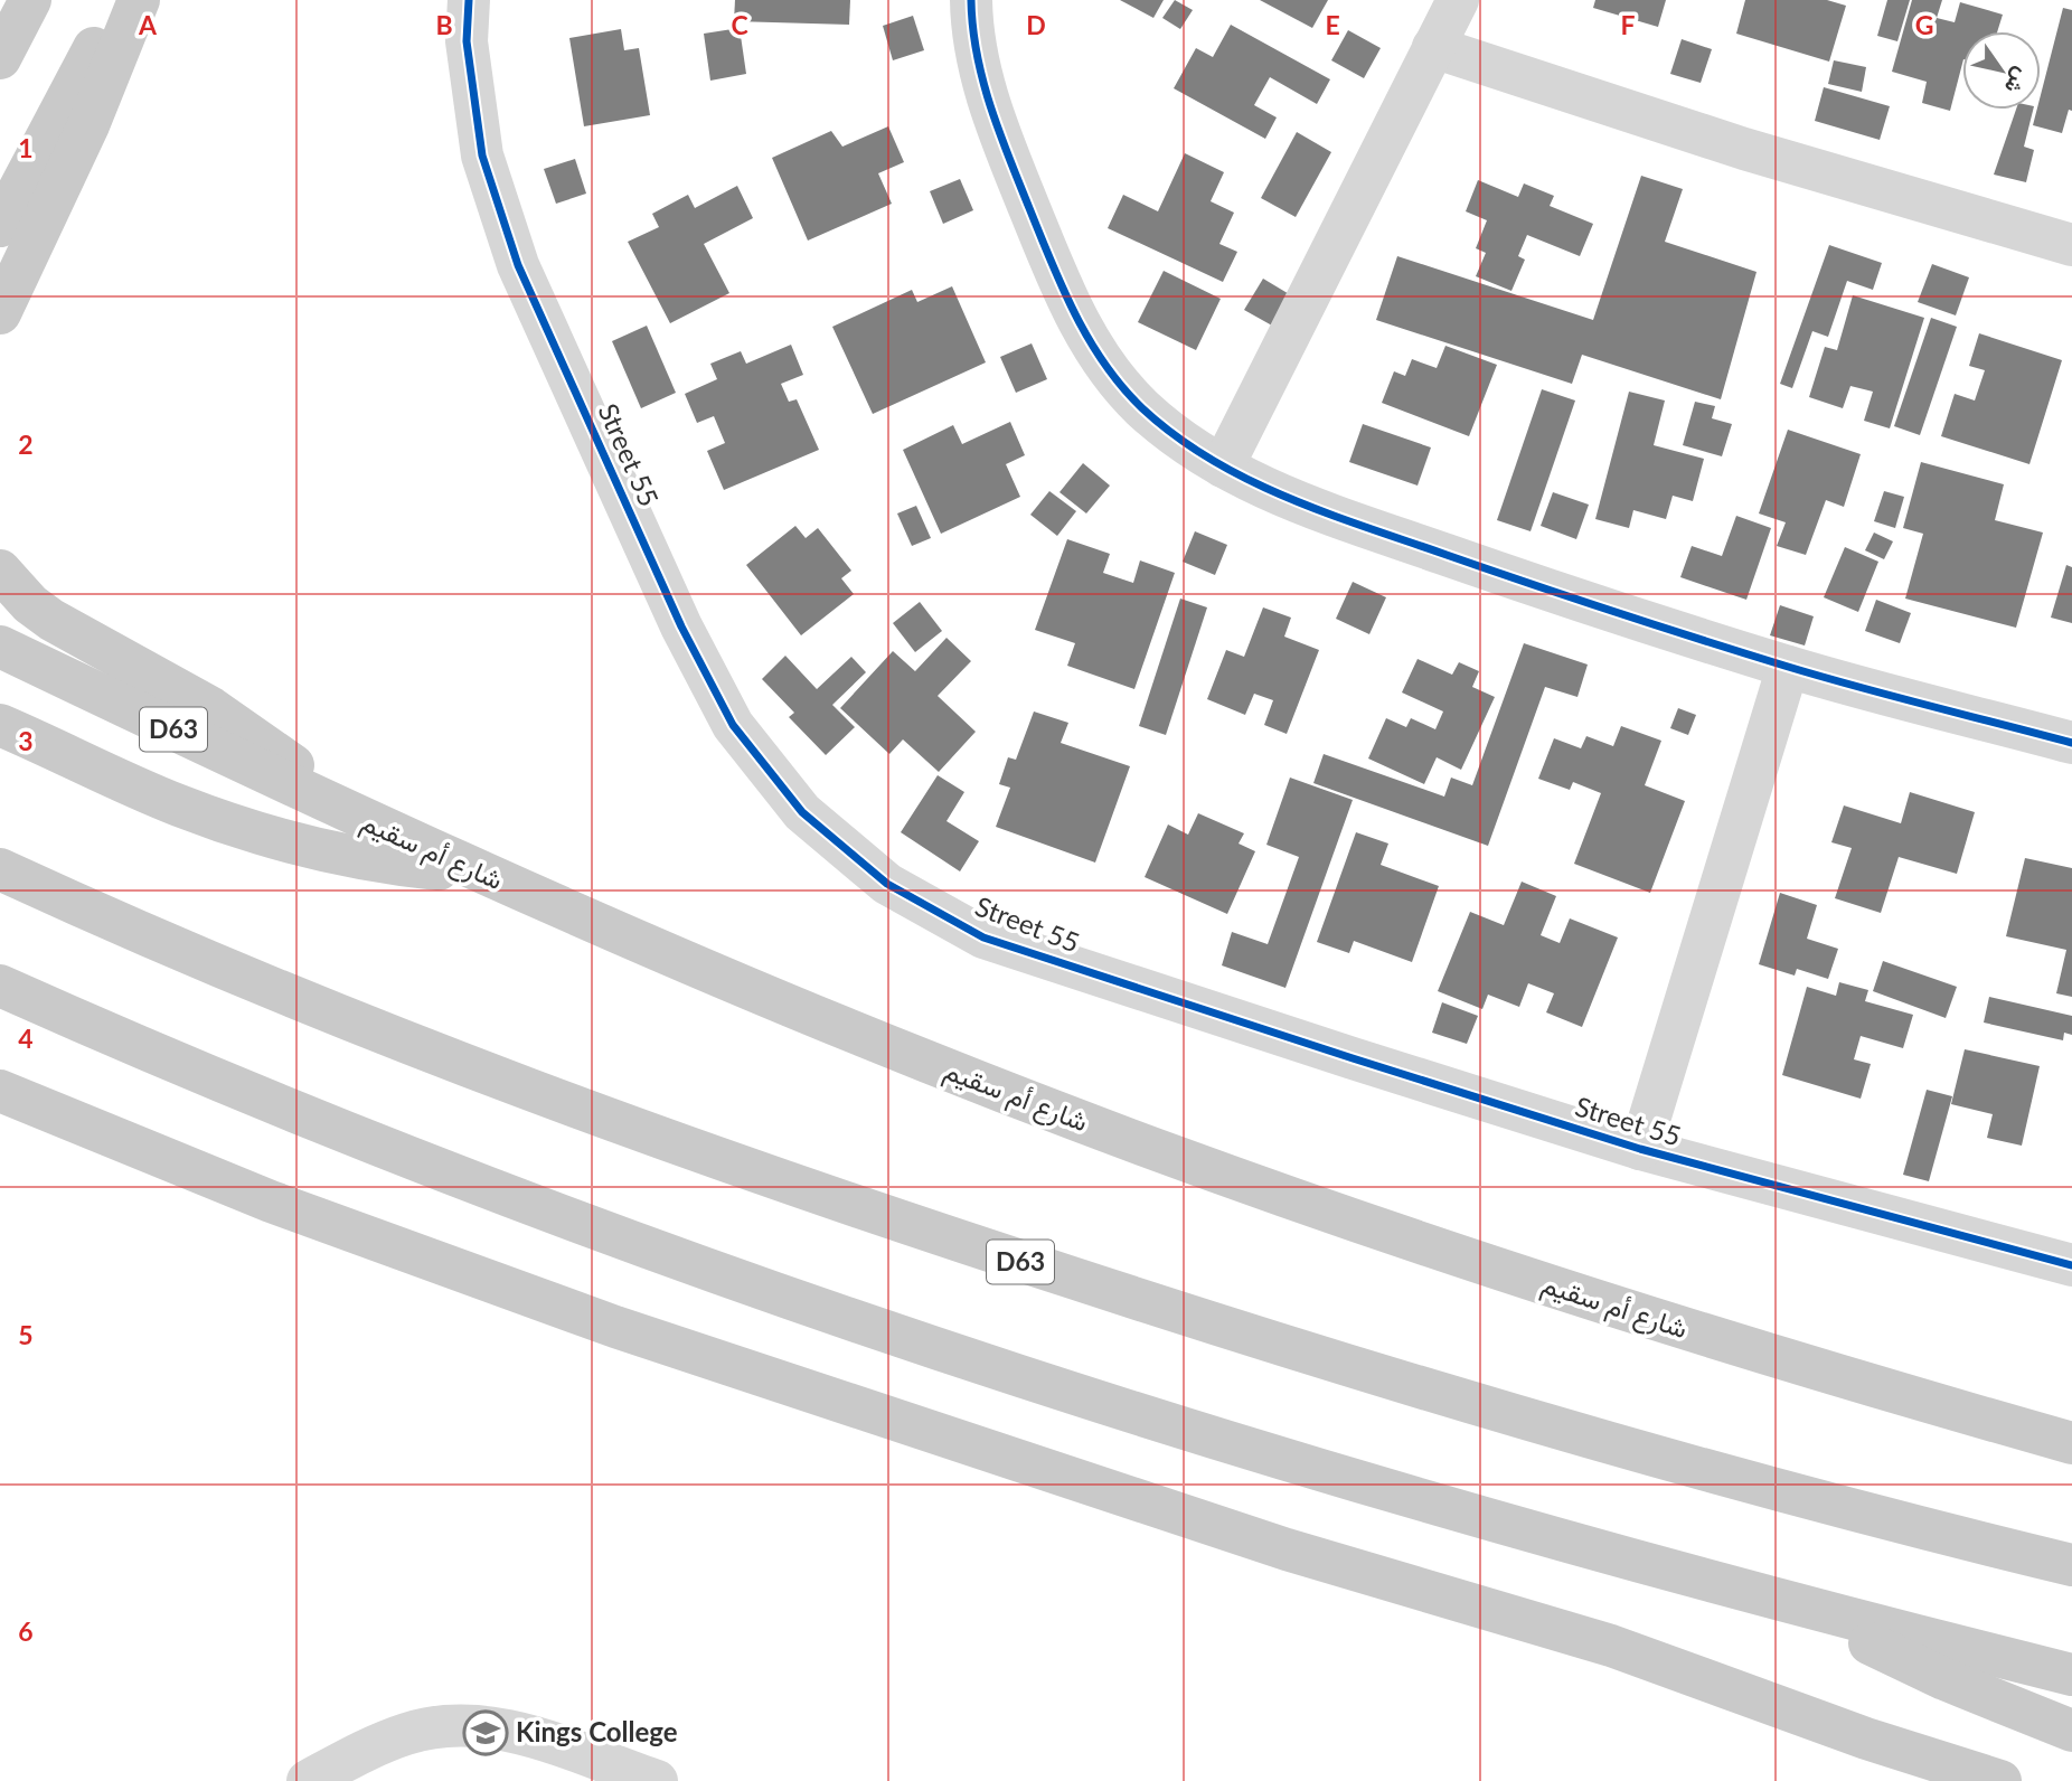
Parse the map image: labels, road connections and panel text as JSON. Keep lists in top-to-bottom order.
{
  "streets": {
    "main road": ["D63", "شارع أم سقيم"],
    "street": ["Street 55"]
  },
  "places": {
    "school or university": ["Kings College"]
  },
  "north": "bottom right",
  "grid": {
    "columns": [
      "A",
      "B",
      "C",
      "D",
      "E",
      "F",
      "G"
    ],
    "rows": [
      "1",
      "2",
      "3",
      "4",
      "5",
      "6"
    ]
  }
}
